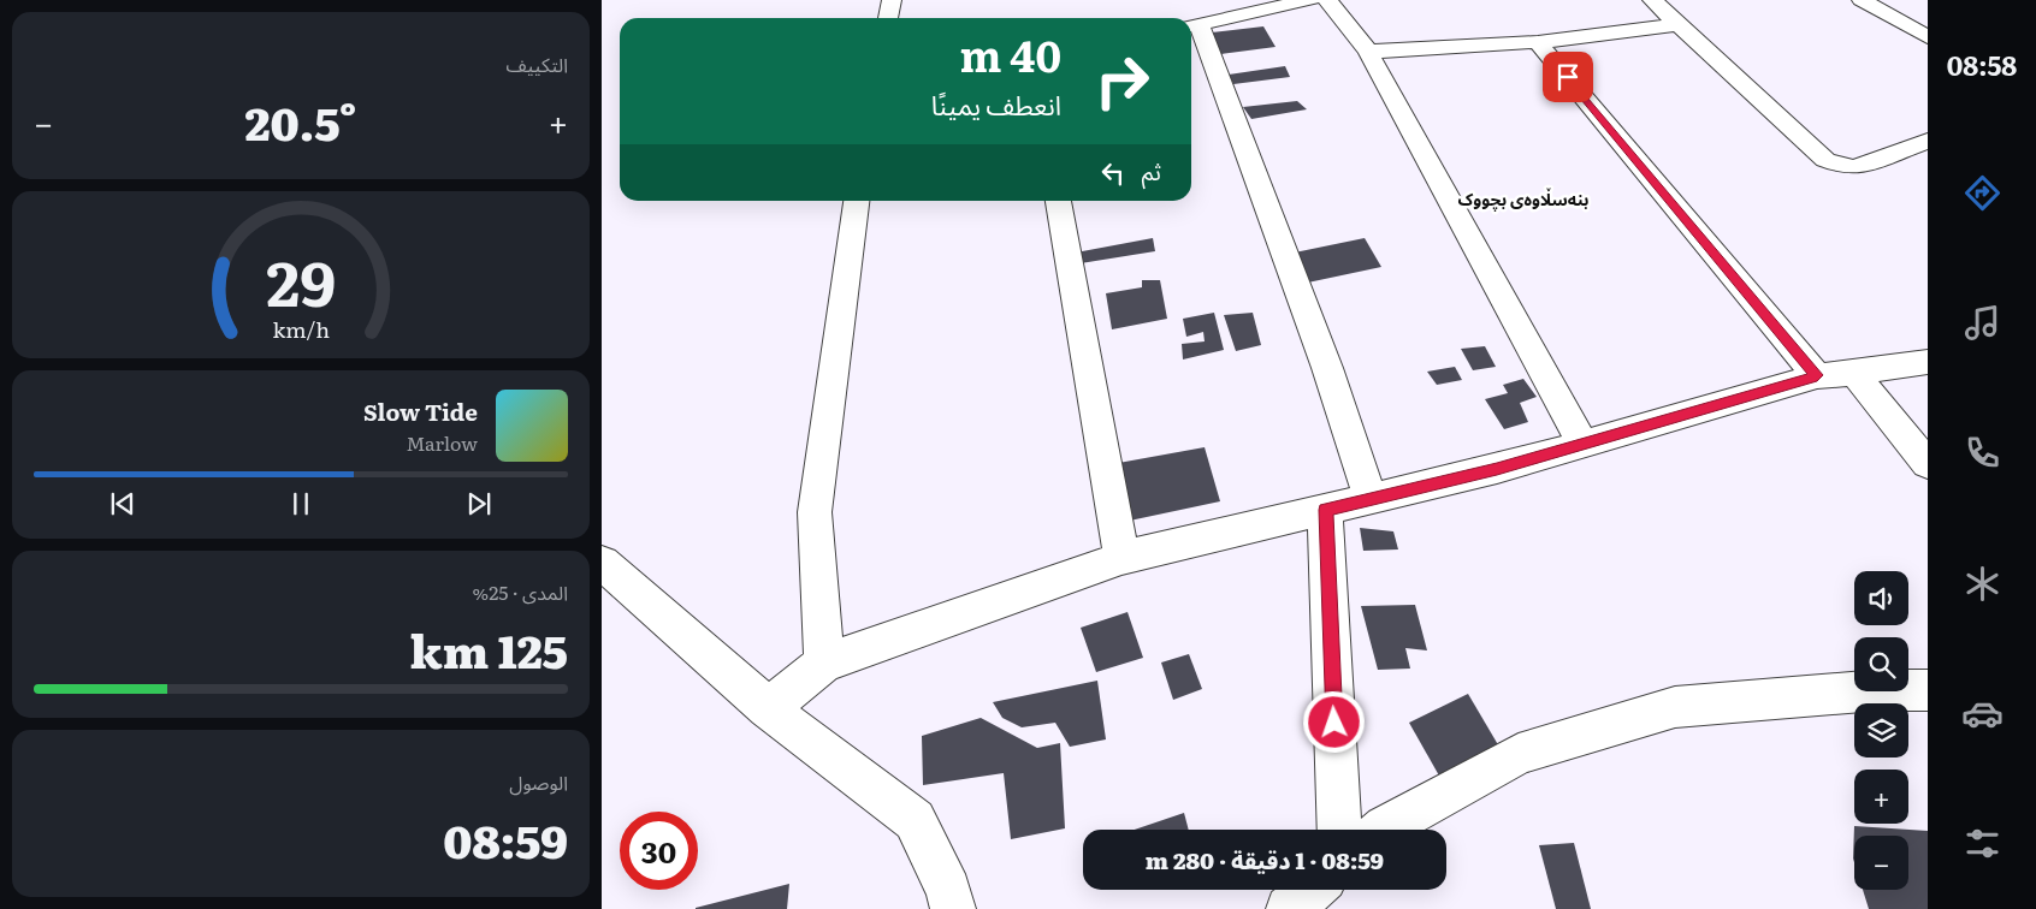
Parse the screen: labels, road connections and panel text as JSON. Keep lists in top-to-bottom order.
{
  "districts": ["بنەسڵاوەی بچووک"],
  "page": {
    "tabs": "08:58",
    "tile": [
      "التكييف",
      ["المدى · 25%", "125 km"],
      ["الوصول", "08:59"]
    ],
    "turn": ["40 m", "انعطف يمينًا"],
    "heat": ["−", "20.5°", "+"],
    "then": "ثم",
    "song": ["Slow Tide", "Marlow"],
    "map_buttons": ["+", "−"],
    "limit": "30",
    "trip": "08:59 · 1 دقيقة · 280 m",
    "gauge": ["29", "km/h"]
  }
}
